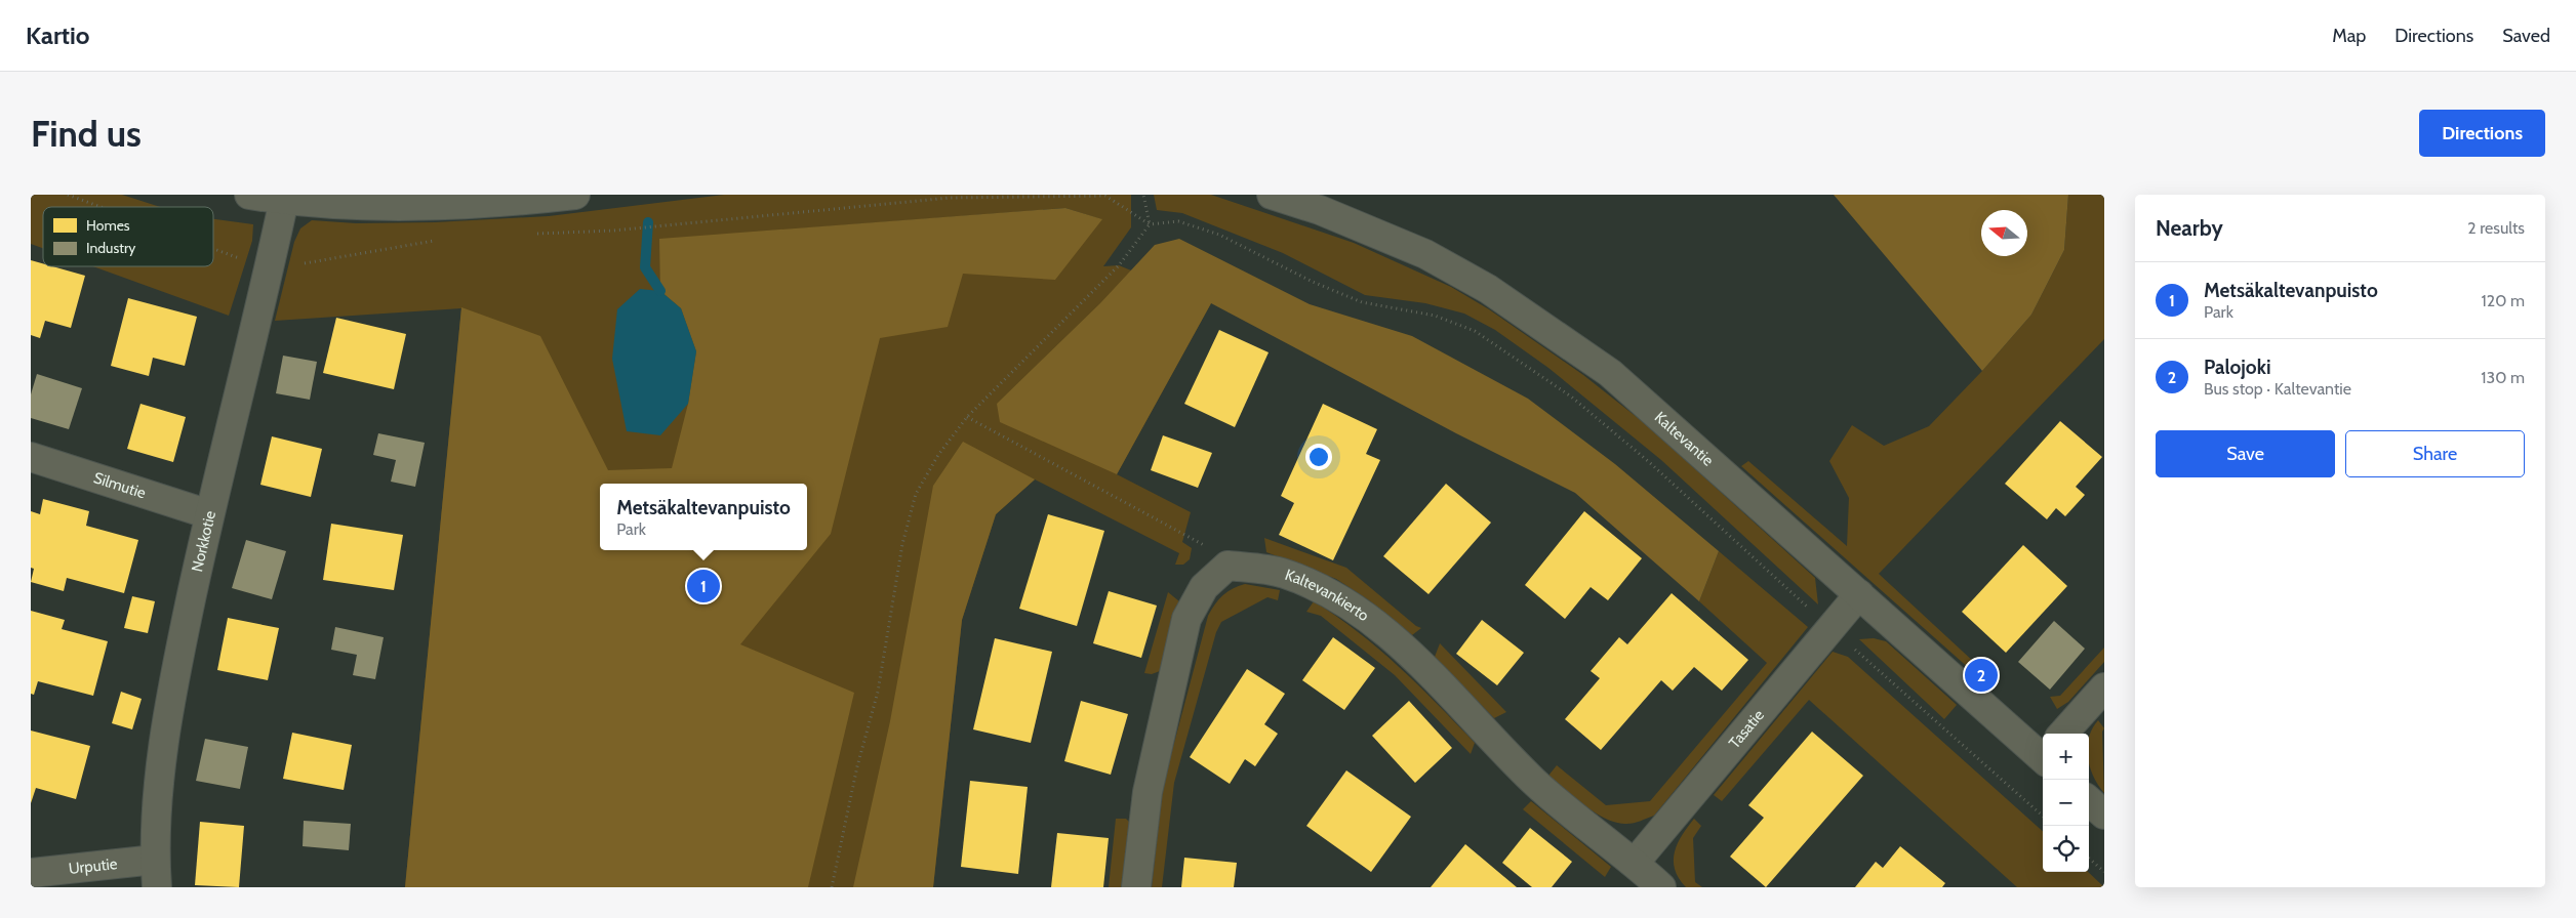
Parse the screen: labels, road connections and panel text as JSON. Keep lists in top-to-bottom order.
{
  "streets": {
    "street": [
      "Kaltevantie",
      "Silmutie",
      "Norkkotie",
      "Kaltevankierto",
      "Tasatie",
      "Urputie"
    ]
  },
  "crossings": [
    ["Kaltevantie", "Tasatie"],
    ["Silmutie", "Norkkotie"],
    ["Norkkotie", "Urputie"],
    ["Kaltevankierto", "Tasatie"]
  ],
  "legend": ["Homes", "Industry"],
  "north": "left",
  "page": {
    "header": "Kartio",
    "nav": ["Map", "Directions", "Saved"],
    "buttons": [
      "Directions",
      ["Save", "Share"]
    ],
    "title": "Find us",
    "heading": ["Nearby", "2 results"],
    "list": [
      {
        "mark": "1",
        "name": "Metsäkaltevanpuisto",
        "note": "Park",
        "value": "120 m"
      },
      {
        "mark": "2",
        "name": "Palojoki",
        "note": "Bus stop · Kaltevantie",
        "value": "130 m"
      }
    ],
    "popup": ["Metsäkaltevanpuisto", "Park"],
    "pins": ["1", "2"],
    "map_buttons": ["+", "−"]
  }
}
